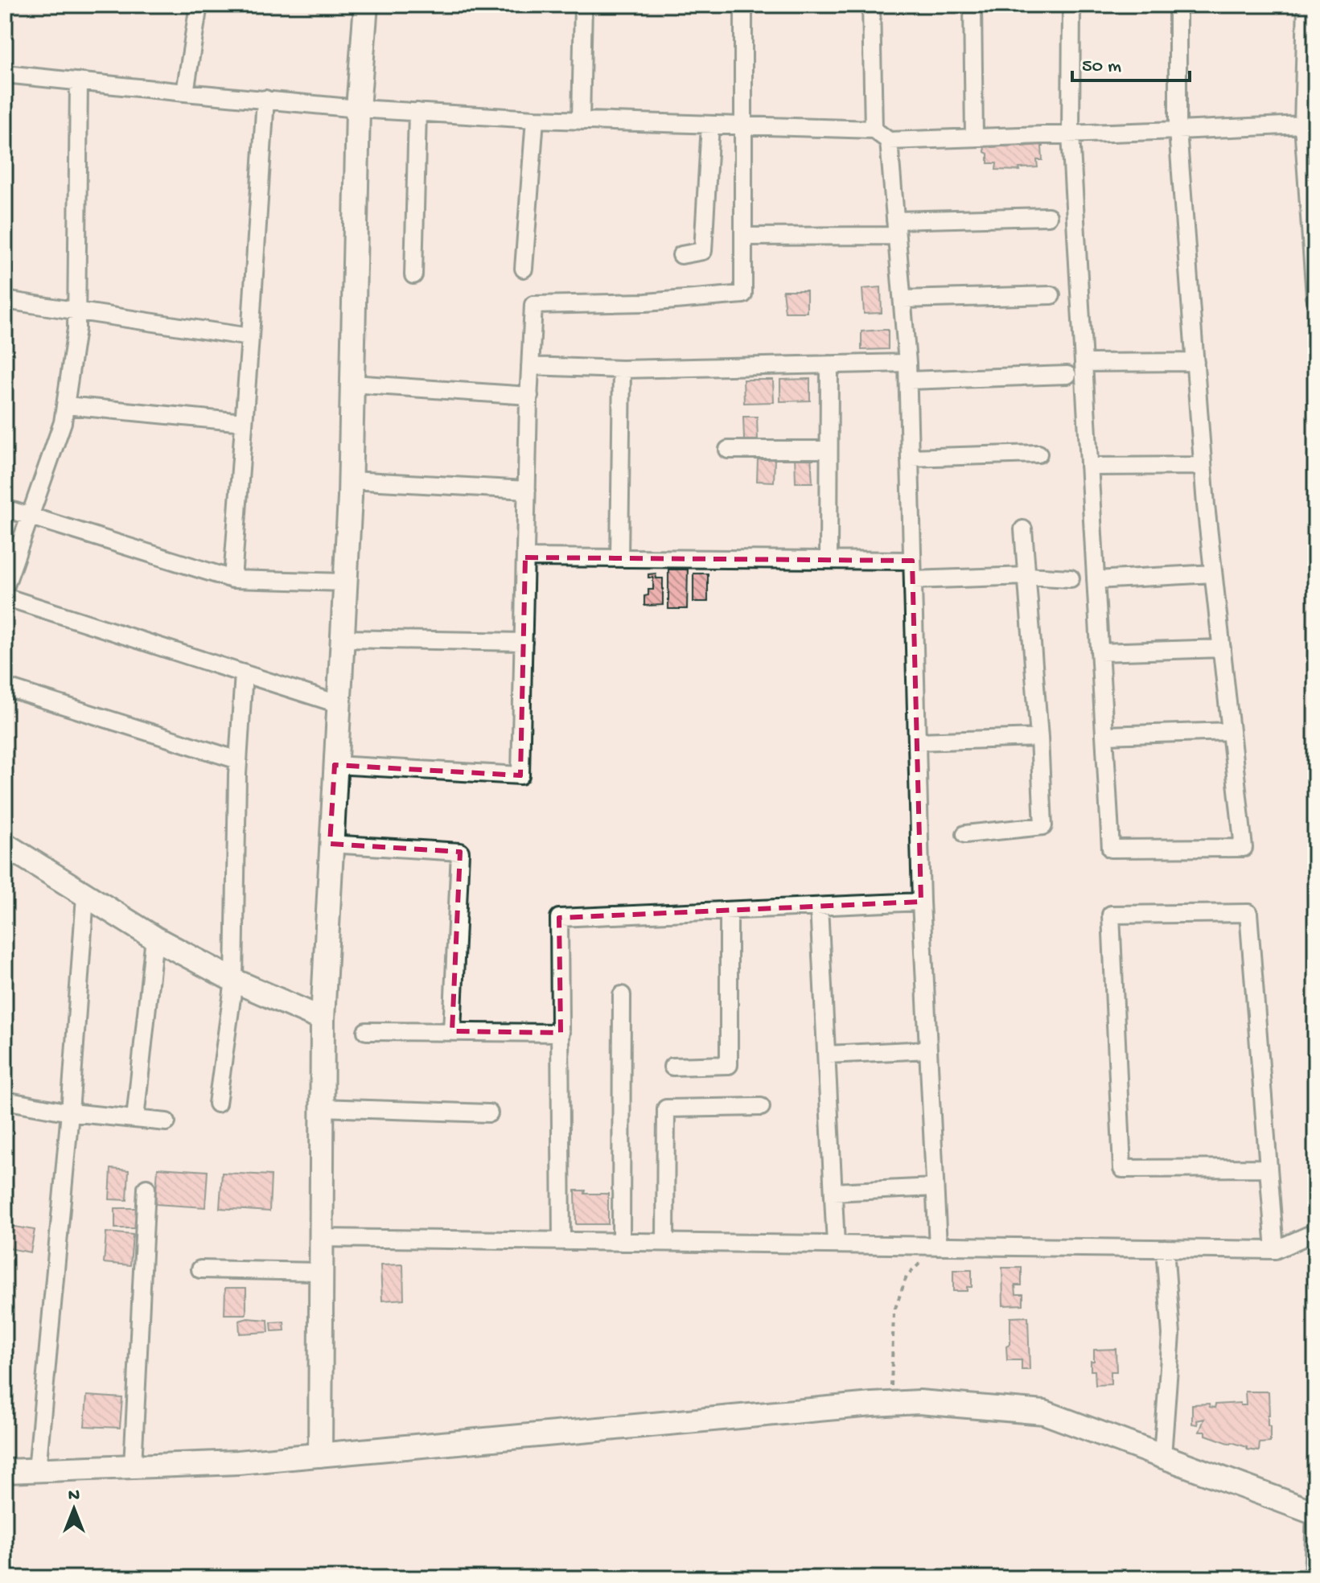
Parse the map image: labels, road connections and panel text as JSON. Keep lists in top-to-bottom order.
{
  "scale_bar": "50 m",
  "north": "top"
}
